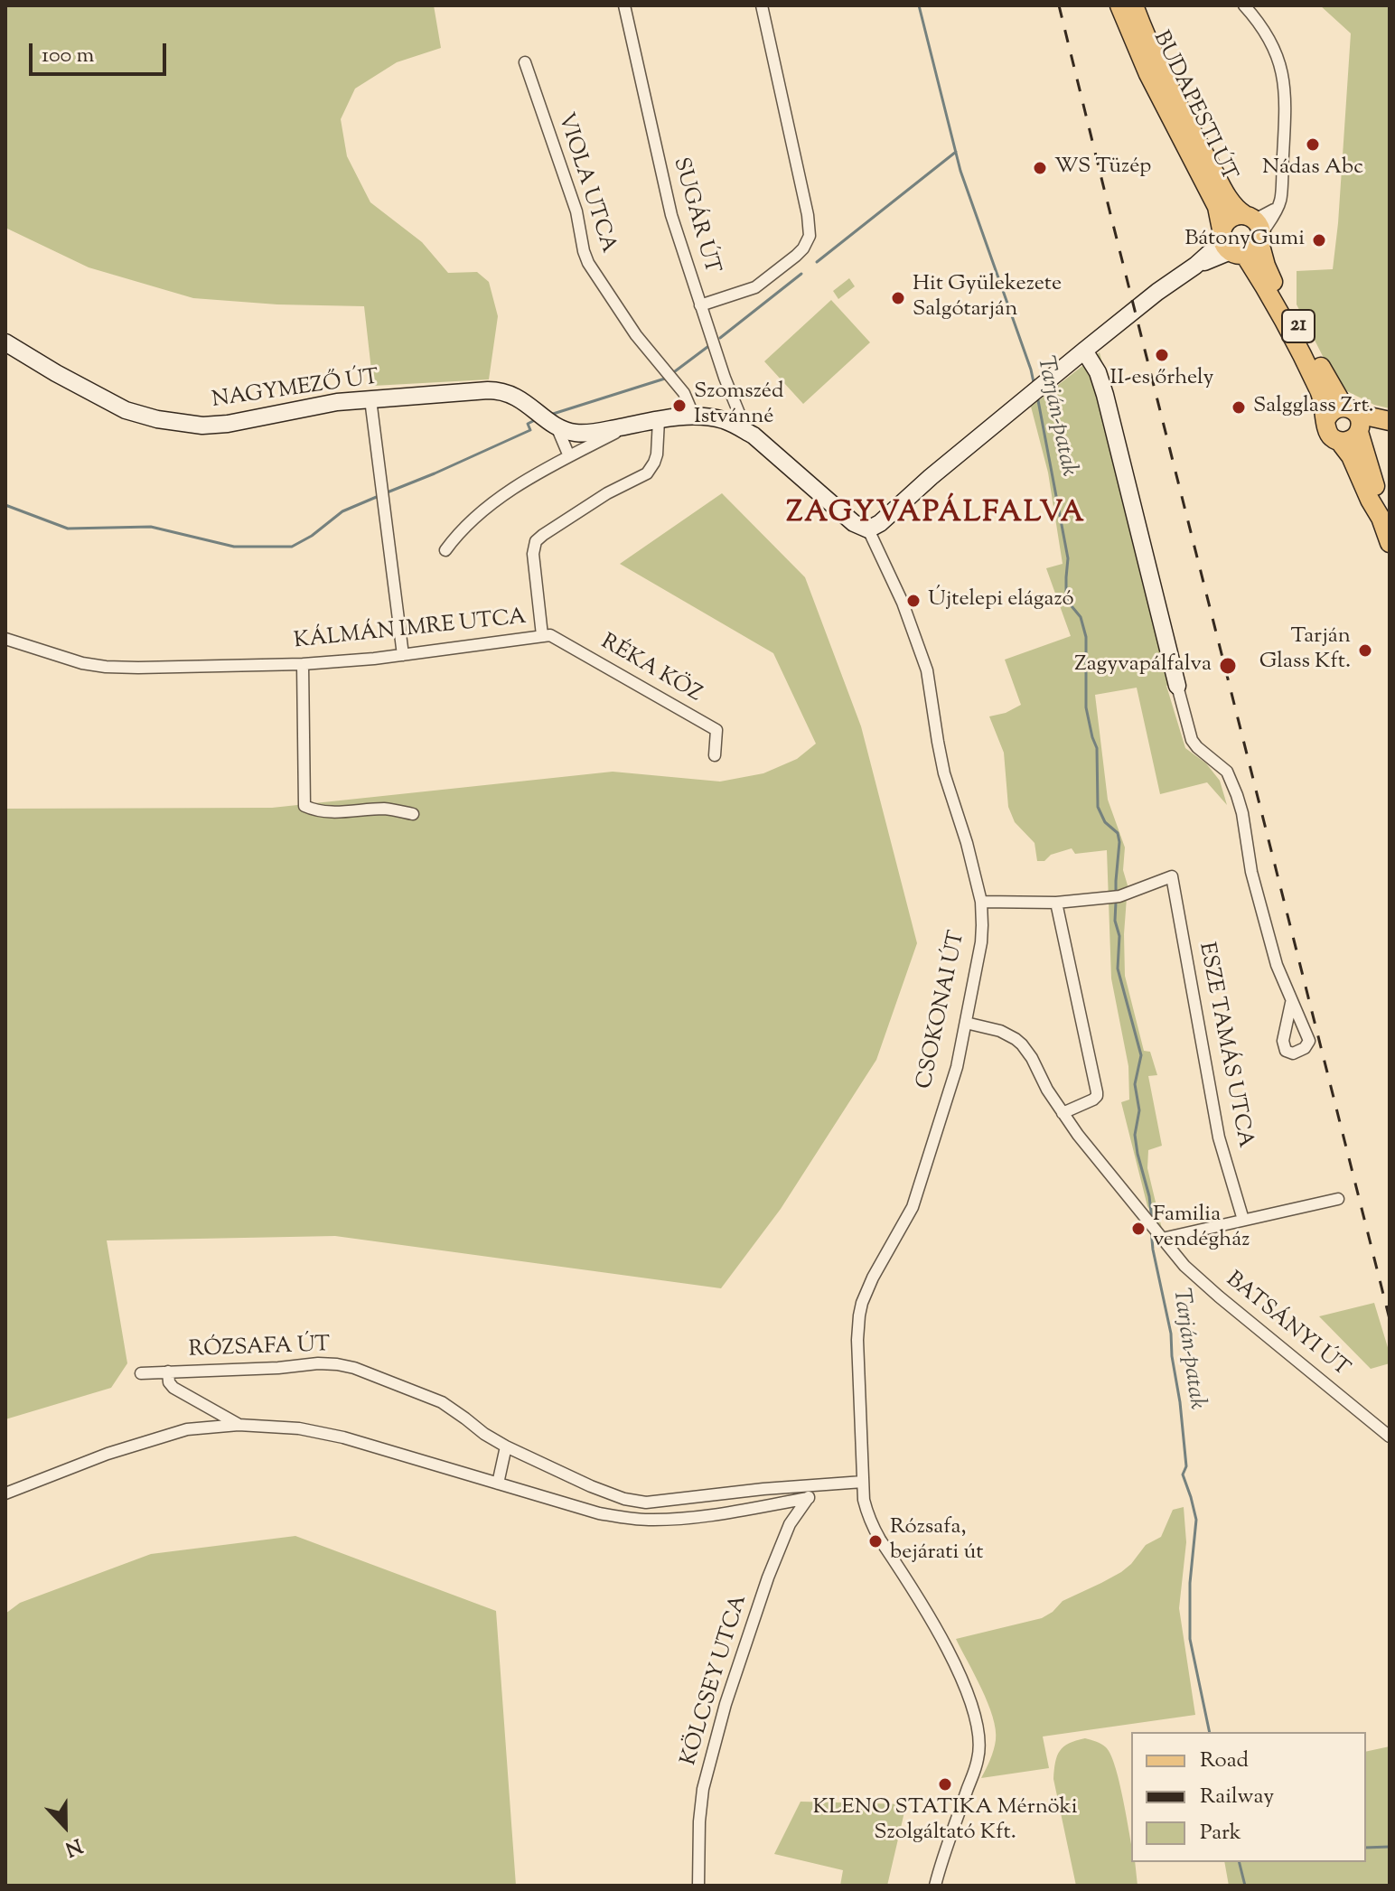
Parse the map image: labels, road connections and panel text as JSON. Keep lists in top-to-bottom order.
{
  "streets": {
    "main road": ["BUDAPESTI ÚT", "21", "NAGYMEZŐ ÚT"],
    "street": [
      "VIOLA UTCA",
      "SUGÁR ÚT",
      "KÁLMÁN IMRE UTCA",
      "RÉKA KÖZ",
      "CSOKONAI ÚT",
      "ESZE TAMÁS UTCA",
      "BATSÁNYI ÚT",
      "RÓZSAFA ÚT",
      "KÖLCSEY UTCA"
    ]
  },
  "crossings": [
    ["BUDAPESTI ÚT", "21"],
    ["VIOLA UTCA", "NAGYMEZŐ ÚT"],
    ["SUGÁR ÚT", "NAGYMEZŐ ÚT"],
    ["NAGYMEZŐ ÚT", "KÁLMÁN IMRE UTCA"],
    ["NAGYMEZŐ ÚT", "CSOKONAI ÚT"],
    ["KÁLMÁN IMRE UTCA", "RÉKA KÖZ"],
    ["CSOKONAI ÚT", "BATSÁNYI ÚT"],
    ["CSOKONAI ÚT", "RÓZSAFA ÚT"],
    ["RÓZSAFA ÚT", "KÖLCSEY UTCA"]
  ],
  "districts": ["ZAGYVAPÁLFALVA"],
  "water": ["Tarján-patak"],
  "places": [
    "Nádas Abc",
    "WS Tüzép",
    "BátonyGumi",
    "Hit Gyülekezete Salgótarján",
    "II-es őrhely",
    "Szomszéd Istvánné",
    "Salgglass Zrt.",
    "Újtelepi elágazó",
    "Tarján Glass Kft.",
    "Zagyvapálfalva",
    "Familia vendégház",
    "Rózsafa, bejárati út",
    "KLENO STATIKA Mérnöki Szolgáltató Kft."
  ],
  "legend": ["Road", "Railway", "Park"],
  "scale_bar": "100 m",
  "north": "bottom"
}
